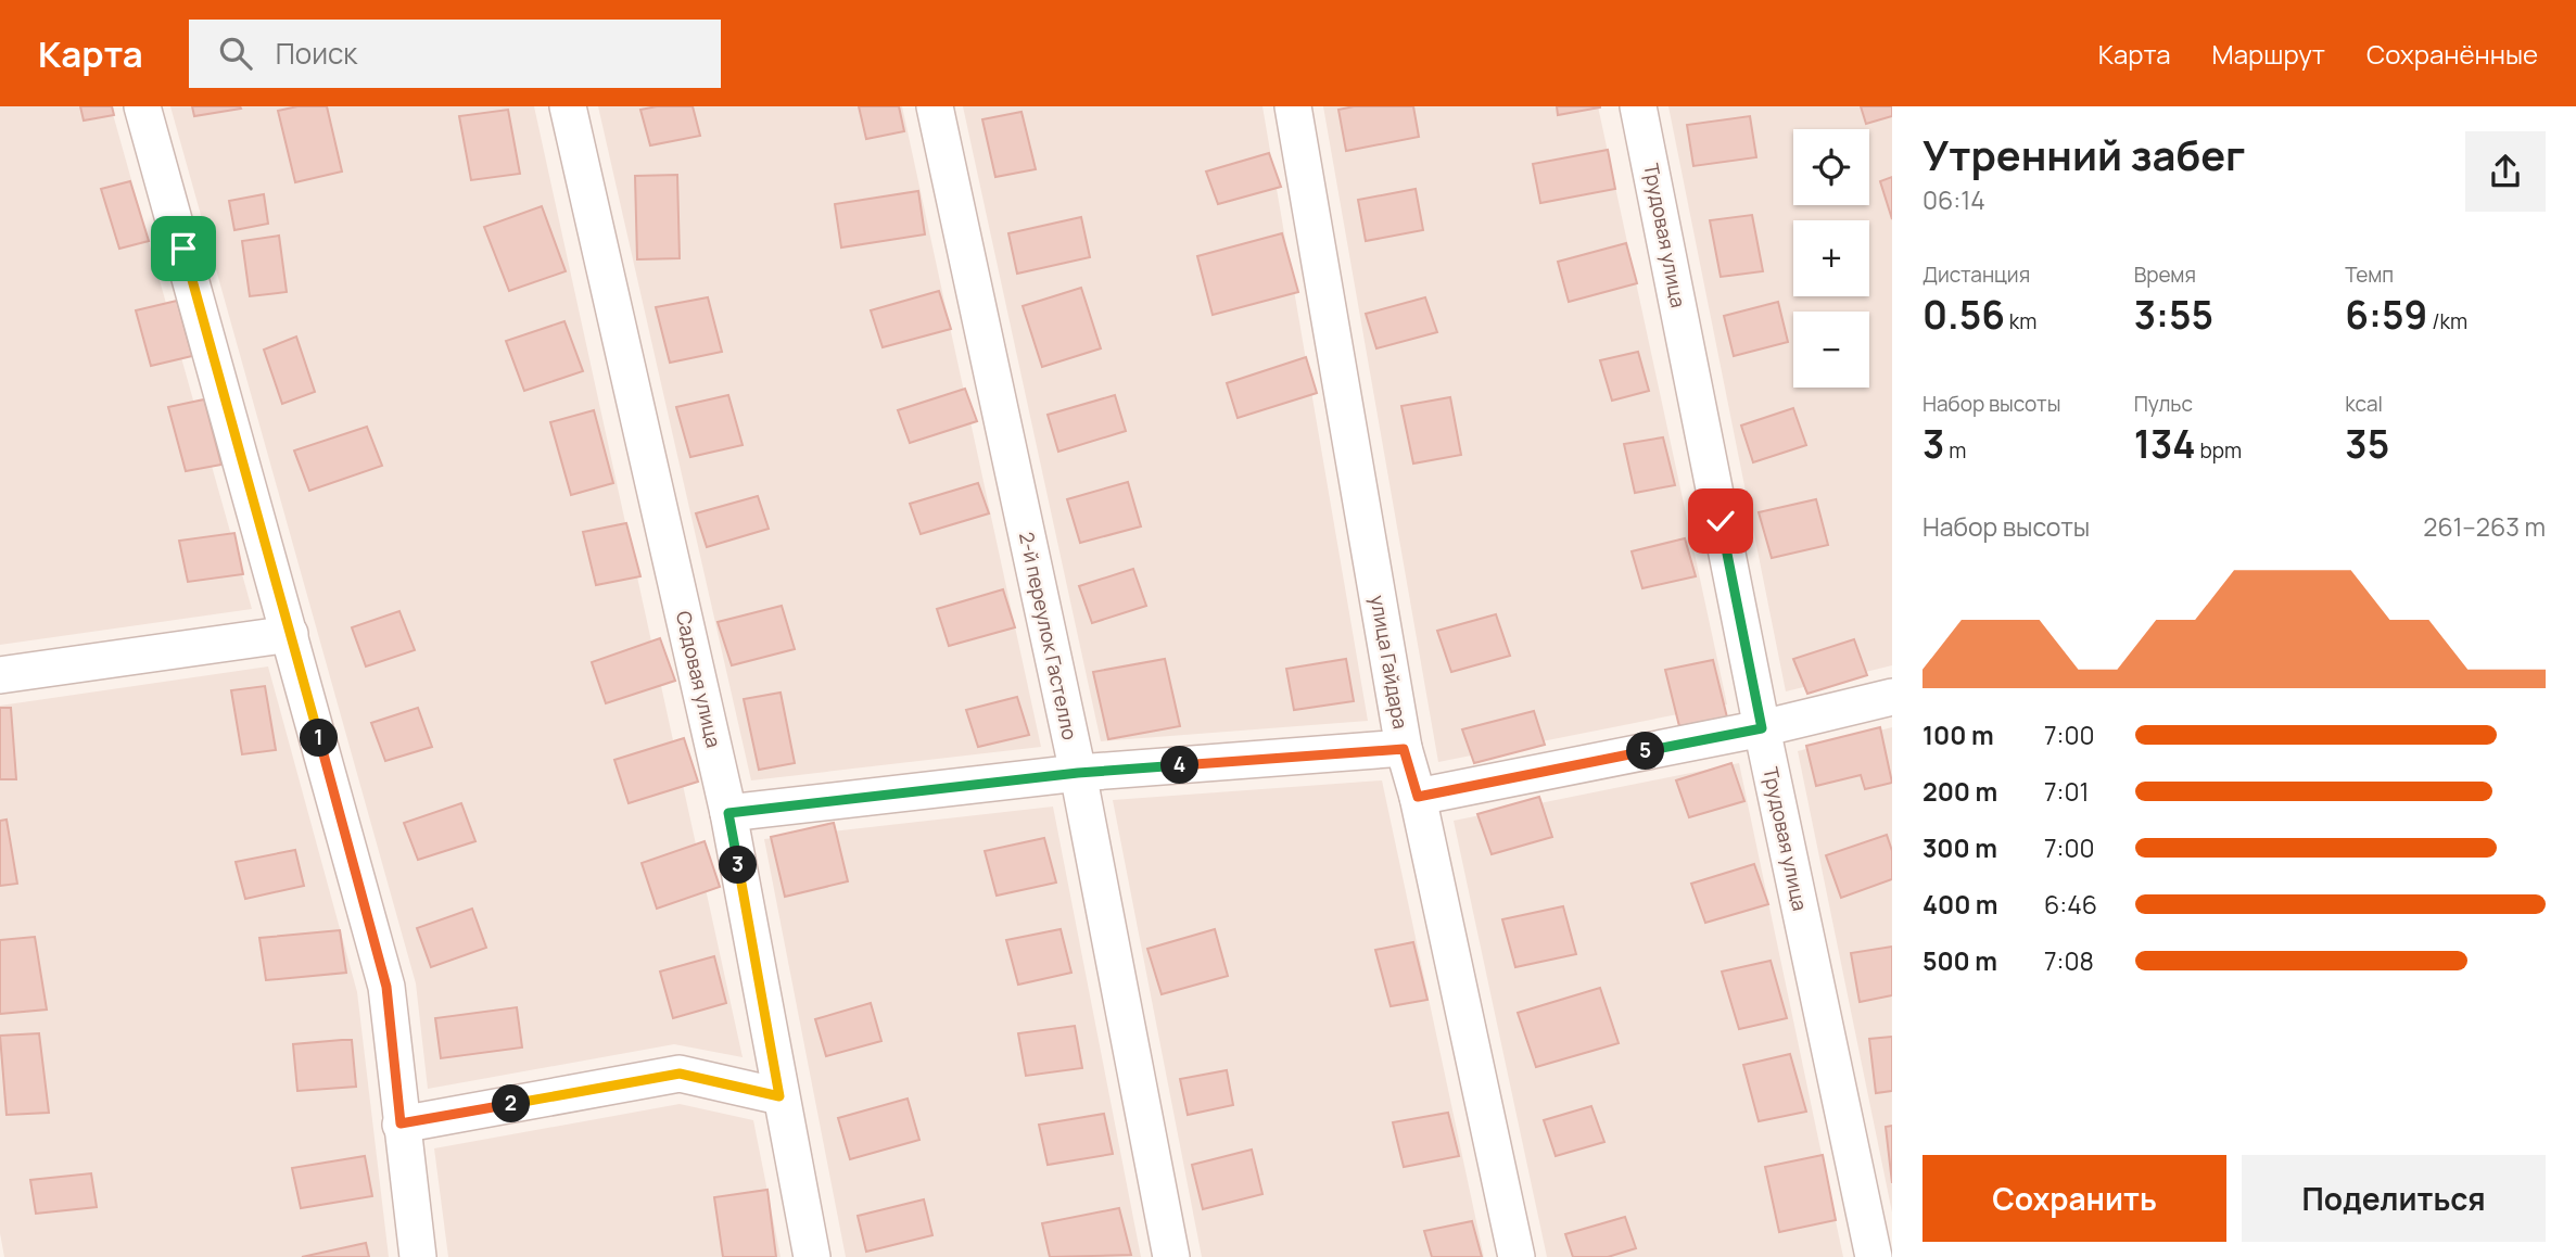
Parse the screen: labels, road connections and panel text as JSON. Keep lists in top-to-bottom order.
{
  "streets": {
    "street": [
      "Трудовая улица",
      "2-й переулок Гастелло",
      "улица Гайдара",
      "Садовая улица"
    ]
  },
  "page": {
    "header": "Карта",
    "search": "Поиск",
    "nav": ["Карта", "Маршрут", "Сохранённые"],
    "heading": ["Утренний забег", "06:14"],
    "map_buttons": ["+", "−"],
    "stats": [
      ["Дистанция", "0.56 km"],
      ["Время", "3:55"],
      ["Темп", "6:59 /km"],
      ["Набор высоты", "3 m"],
      ["Пульс", "134 bpm"],
      ["kcal", "35"]
    ],
    "chart": ["Набор высоты", "261–263 m"],
    "list": [
      {
        "name": "100 m",
        "note": "7:00"
      },
      {
        "name": "200 m",
        "note": "7:01"
      },
      {
        "name": "300 m",
        "note": "7:00"
      },
      {
        "name": "400 m",
        "note": "6:46"
      },
      {
        "name": "500 m",
        "note": "7:08"
      }
    ],
    "pins": [
      "1",
      "5",
      "4",
      "3",
      "2"
    ],
    "buttons": ["Сохранить", "Поделиться"]
  }
}
